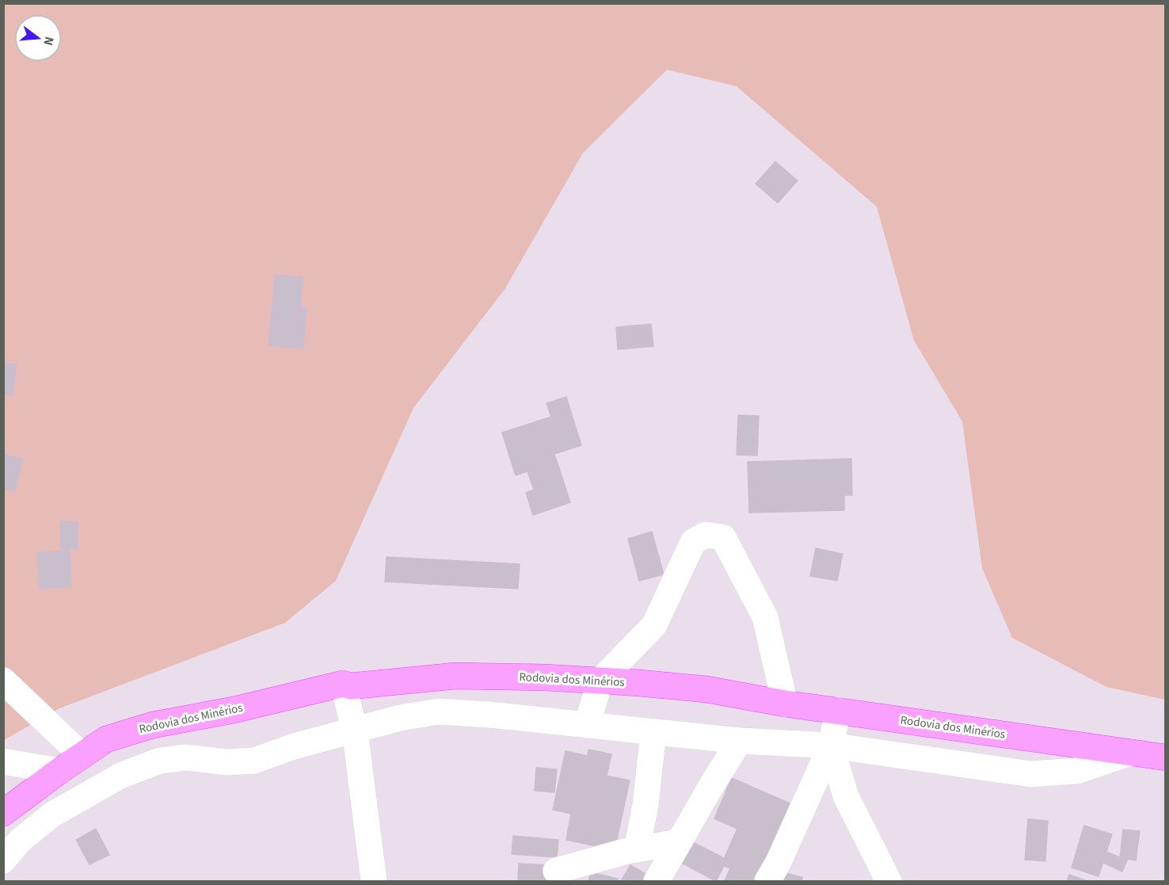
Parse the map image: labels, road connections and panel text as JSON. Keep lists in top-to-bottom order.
{
  "streets": {
    "main road": ["Rodovia dos Minérios"]
  },
  "north": "right"
}
